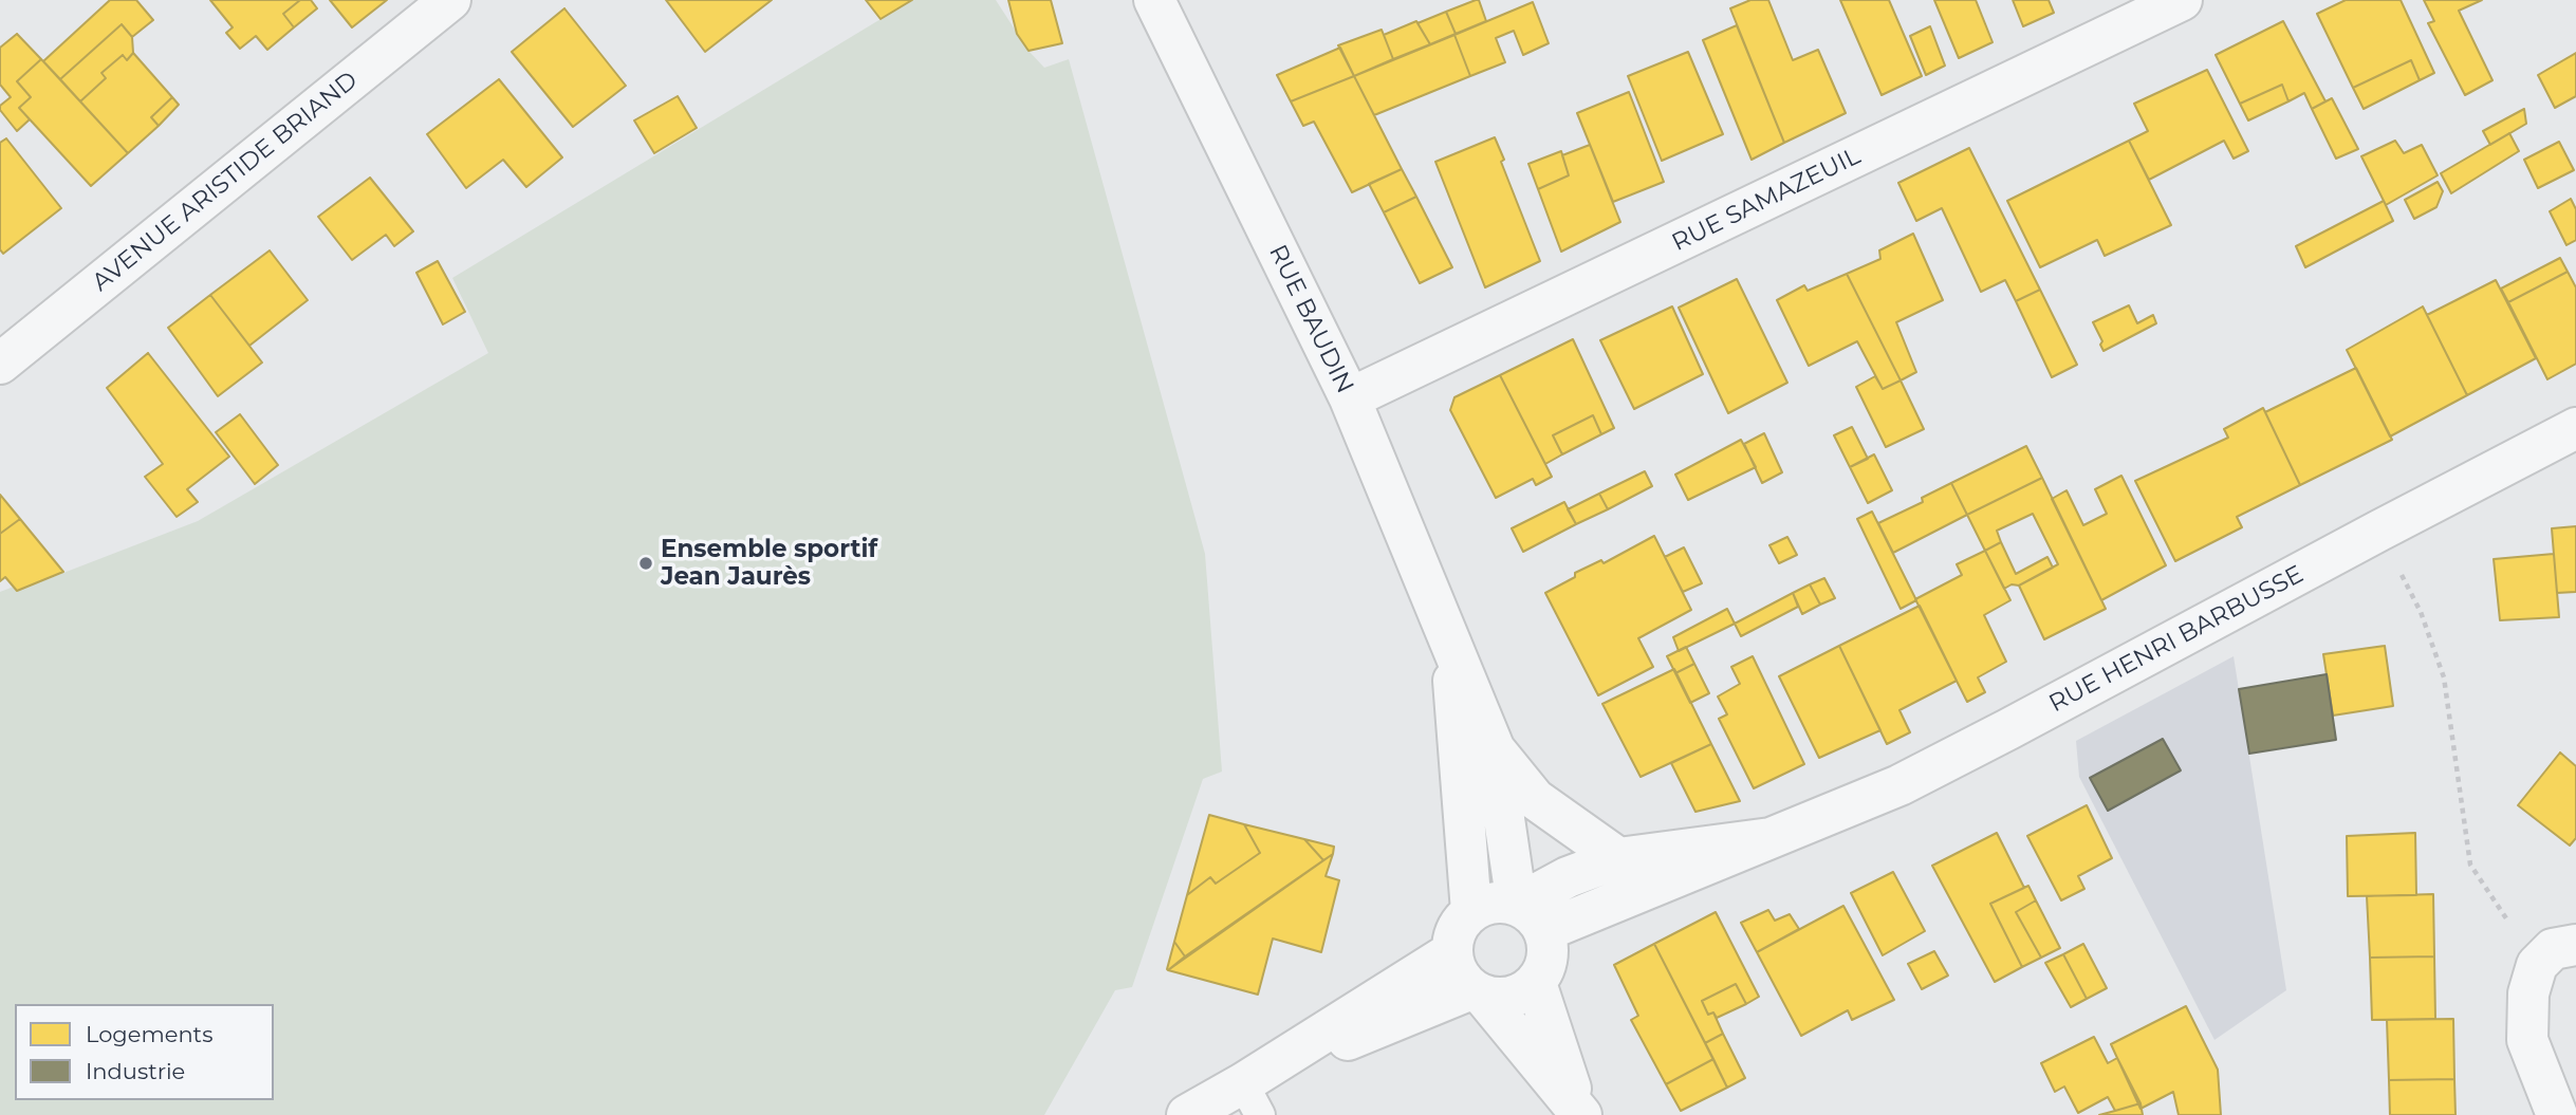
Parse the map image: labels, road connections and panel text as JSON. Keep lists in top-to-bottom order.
{
  "streets": {
    "street": [
      "AVENUE ARISTIDE BRIAND",
      "RUE SAMAZEUIL",
      "RUE BAUDIN",
      "RUE HENRI BARBUSSE"
    ]
  },
  "crossings": [
    ["RUE SAMAZEUIL", "RUE BAUDIN"],
    ["RUE BAUDIN", "RUE HENRI BARBUSSE"]
  ],
  "places": ["Ensemble sportif Jean Jaurès"],
  "legend": ["Logements", "Industrie"]
}
